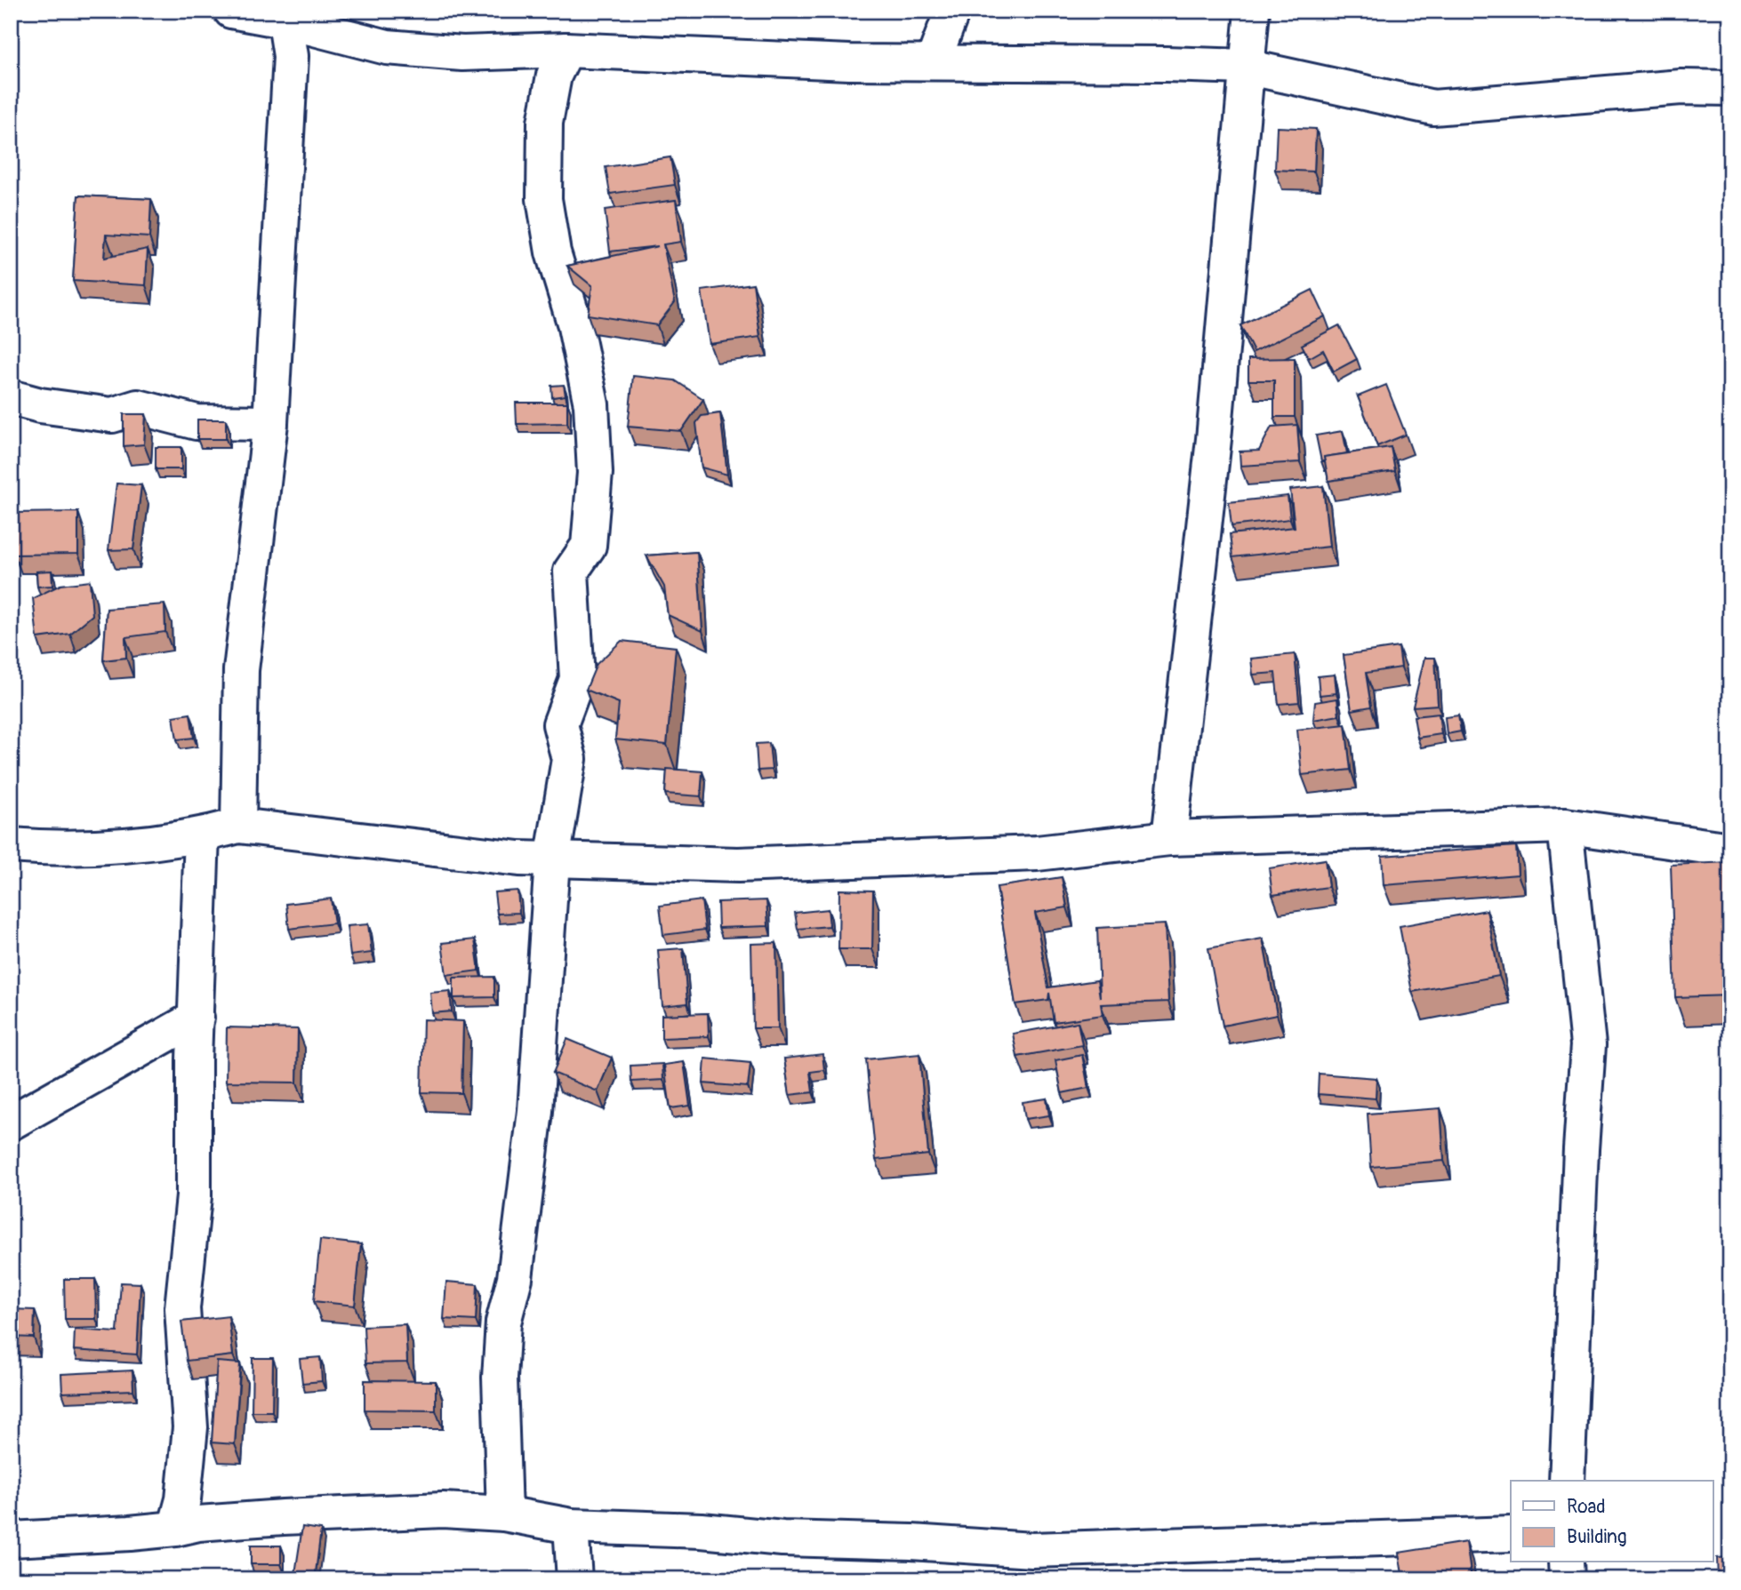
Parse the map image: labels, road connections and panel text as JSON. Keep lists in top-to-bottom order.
{
  "legend": ["Road", "Building"]
}
